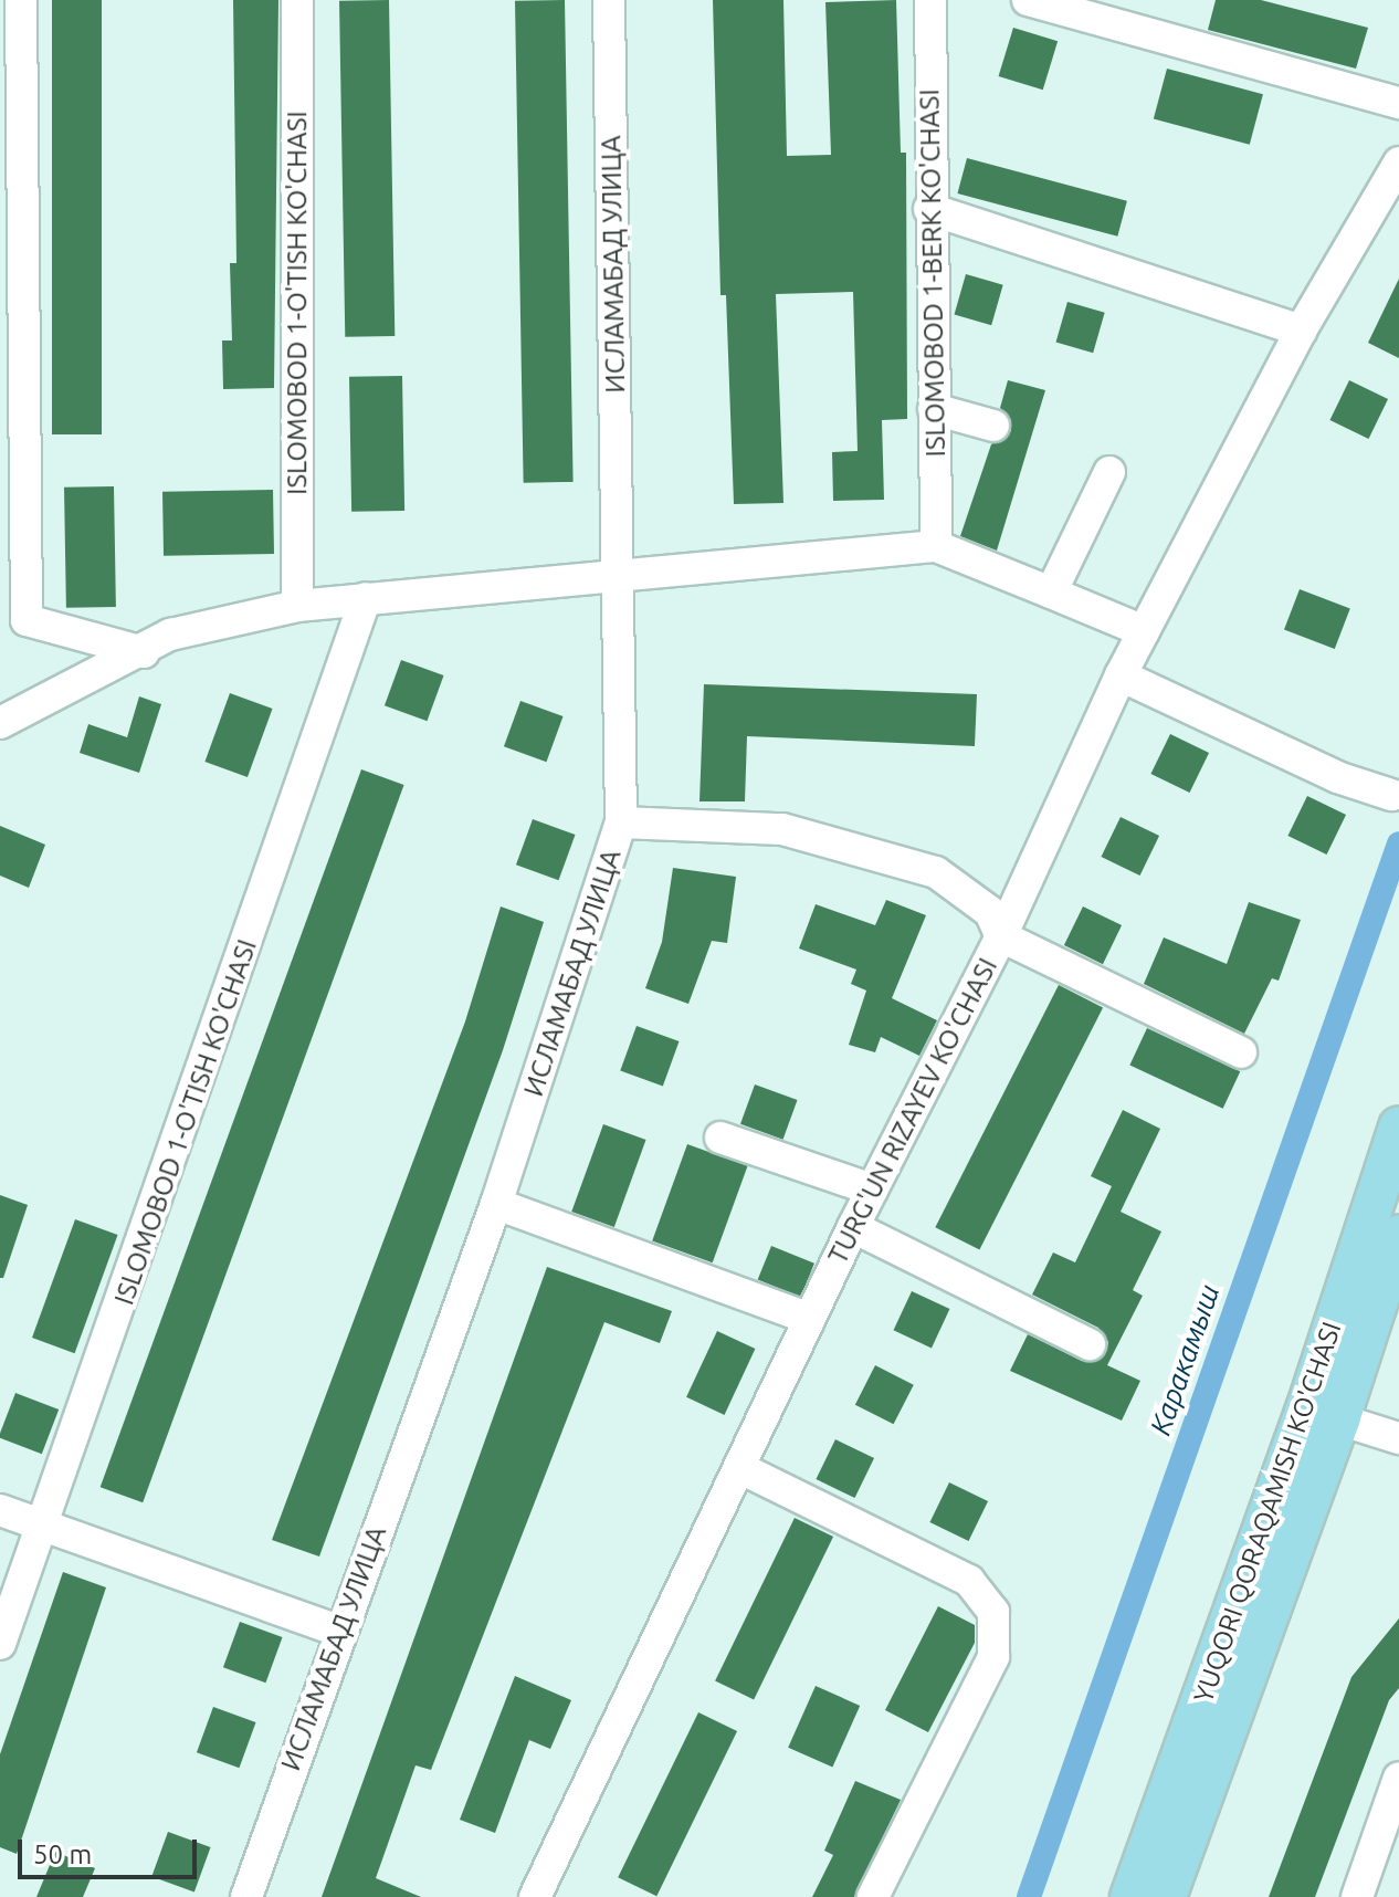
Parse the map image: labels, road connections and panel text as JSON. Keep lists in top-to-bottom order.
{
  "streets": {
    "main road": ["YUQORI QORAQAMISH KO'CHASI"],
    "street": [
      "ИСЛАМАБАД УЛИЦА",
      "ISLOMOBOD 1-BERK KO'CHASI",
      "ISLOMOBOD 1-O'TISH KO'CHASI",
      "TURG'UN RIZAYEV KO'CHASI"
    ]
  },
  "water": ["Каракамыш"],
  "scale_bar": "50 m"
}
